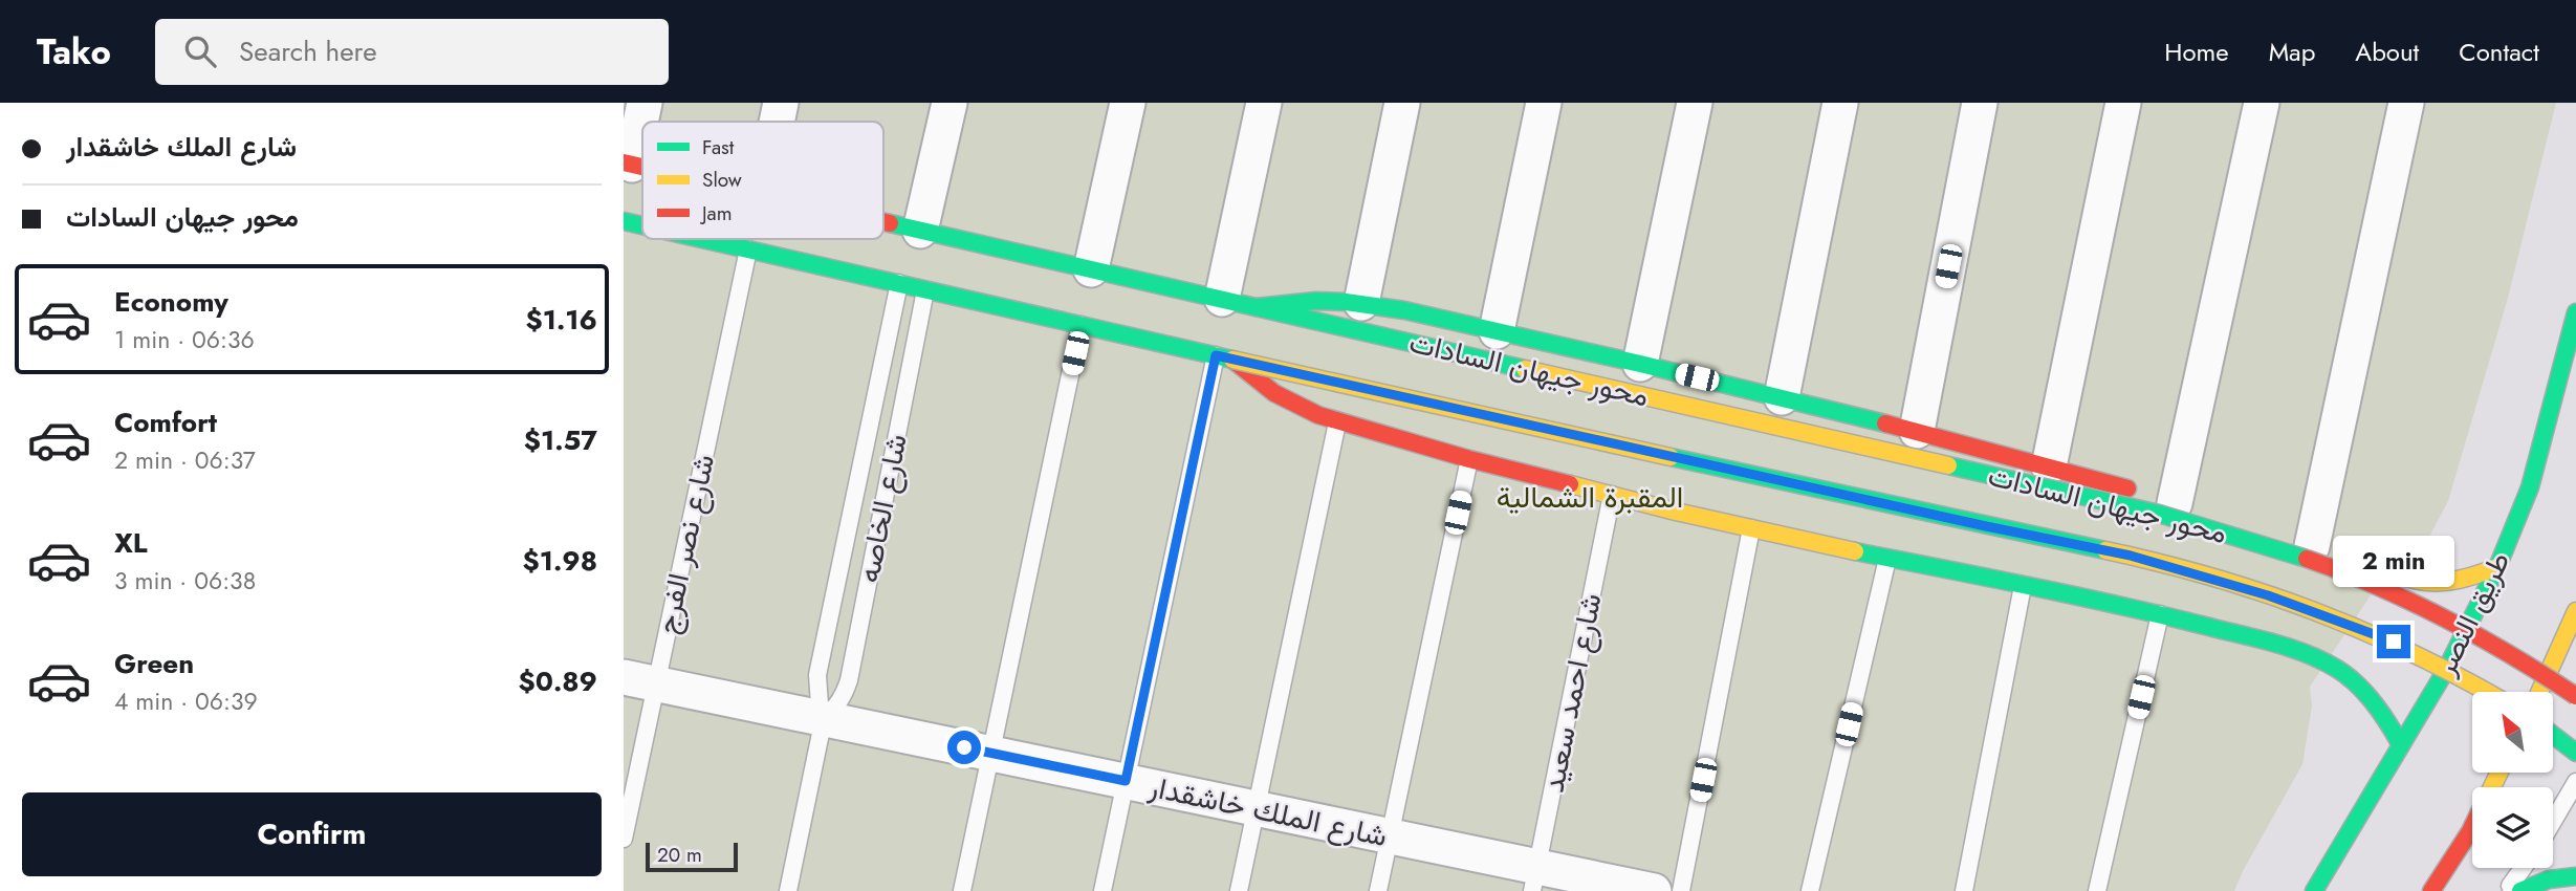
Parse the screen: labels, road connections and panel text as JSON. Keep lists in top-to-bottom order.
{
  "streets": {
    "main road": ["محور جيهان السادات", "طريق النصر"],
    "street": ["شارع الملك خاشقدار"],
    "lane": ["شارع الخاصه", "شارع نصر الفرج", "شارع احمد سعيد"]
  },
  "crossings": [
    ["محور جيهان السادات", "شارع الخاصه"],
    ["محور جيهان السادات", "شارع نصر الفرج"],
    ["شارع الخاصه", "شارع الملك خاشقدار"],
    ["شارع نصر الفرج", "شارع الملك خاشقدار"],
    ["شارع احمد سعيد", "شارع الملك خاشقدار"]
  ],
  "parks": ["المقبرة الشمالية"],
  "legend": ["Fast", "Slow", "Jam"],
  "scale_bar": "20 m",
  "north": "top left",
  "page": {
    "header": "Tako",
    "search": "Search here",
    "nav": [
      "Home",
      "Map",
      "About",
      "Contact"
    ],
    "banner": ["شارع الملك خاشقدار", "محور جيهان السادات"],
    "list": [
      {
        "name": "Economy",
        "note": "1 min · 06:36",
        "value": "$1.16"
      },
      {
        "name": "Comfort",
        "note": "2 min · 06:37",
        "value": "$1.57"
      },
      {
        "name": "XL",
        "note": "3 min · 06:38",
        "value": "$1.98"
      },
      {
        "name": "Green",
        "note": "4 min · 06:39",
        "value": "$0.89"
      }
    ],
    "bubble": "2 min",
    "buttons": "Confirm",
    "scale": "20 m"
  }
}
